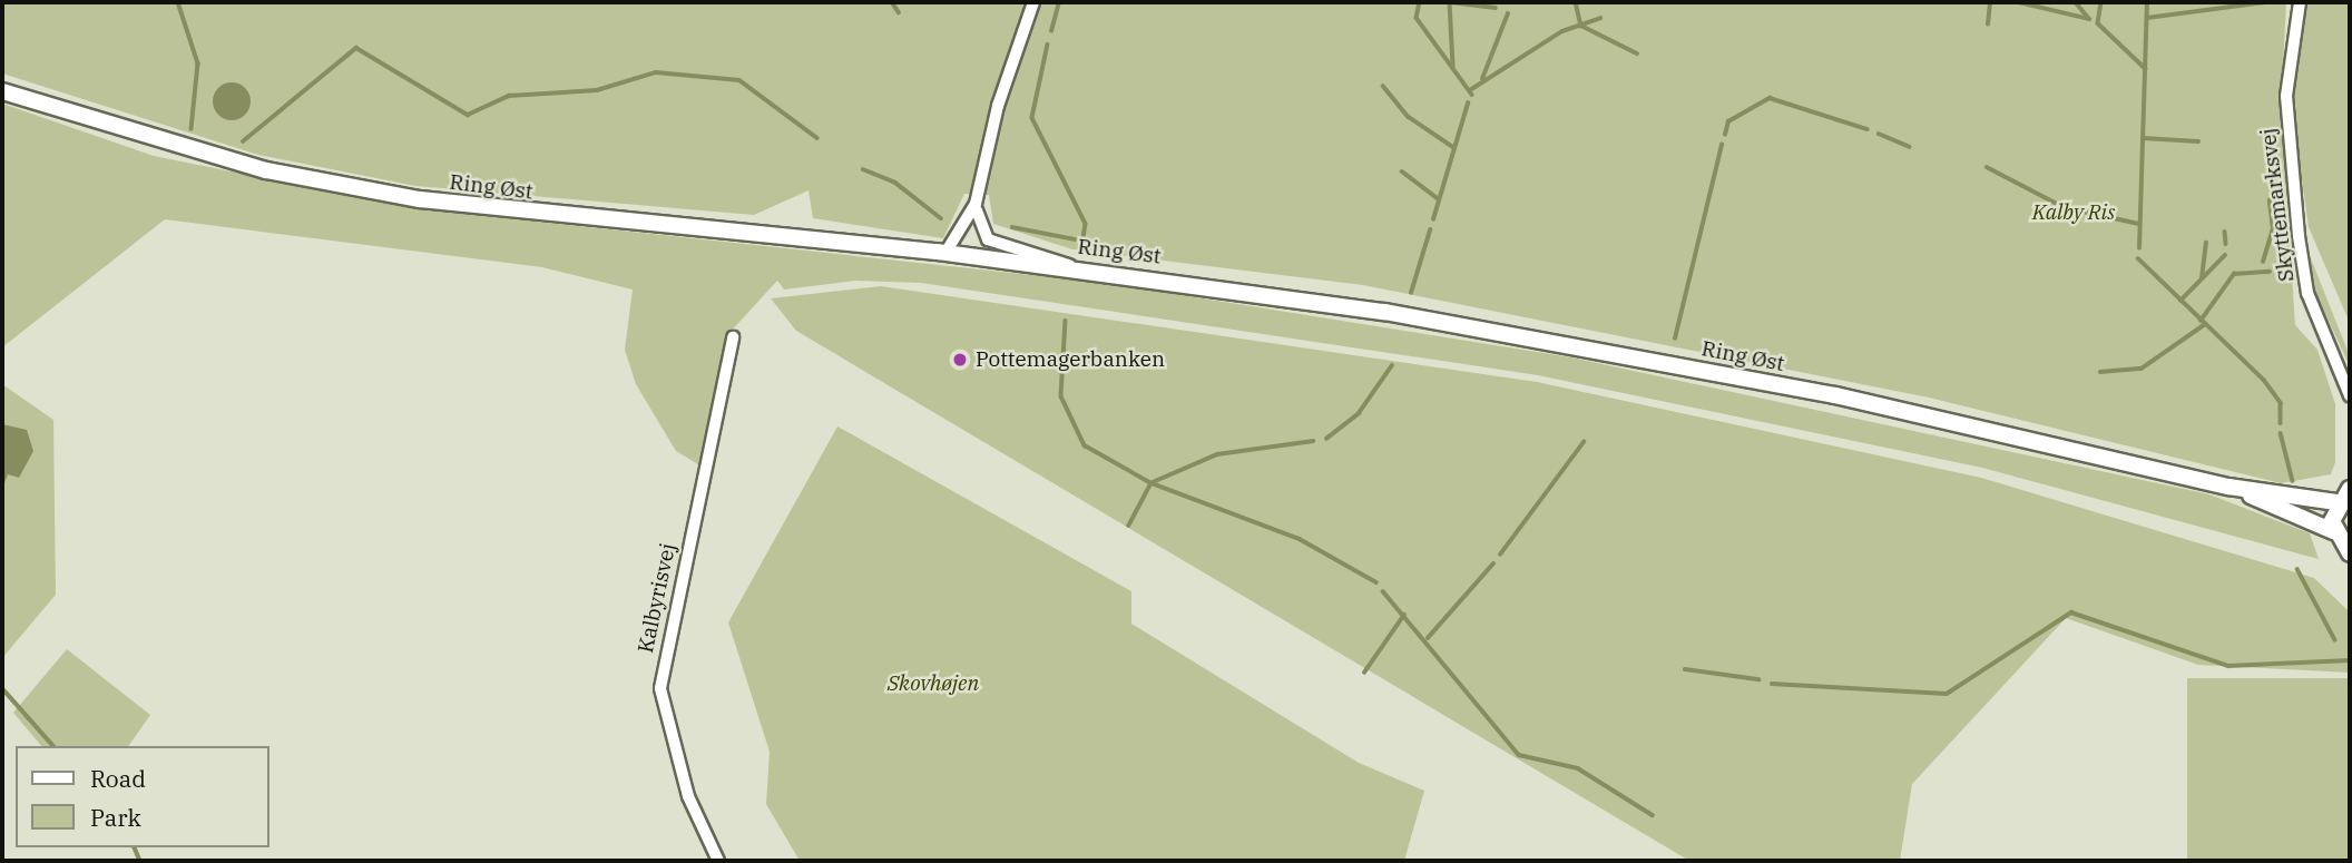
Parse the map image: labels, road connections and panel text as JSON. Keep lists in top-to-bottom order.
{
  "streets": {
    "main road": ["Ring Øst"],
    "street": ["Skyttemarksvej", "Kalbyrisvej"]
  },
  "parks": ["Kalby Ris", "Skovhøjen"],
  "places": ["Pottemagerbanken"],
  "legend": ["Road", "Park"]
}
